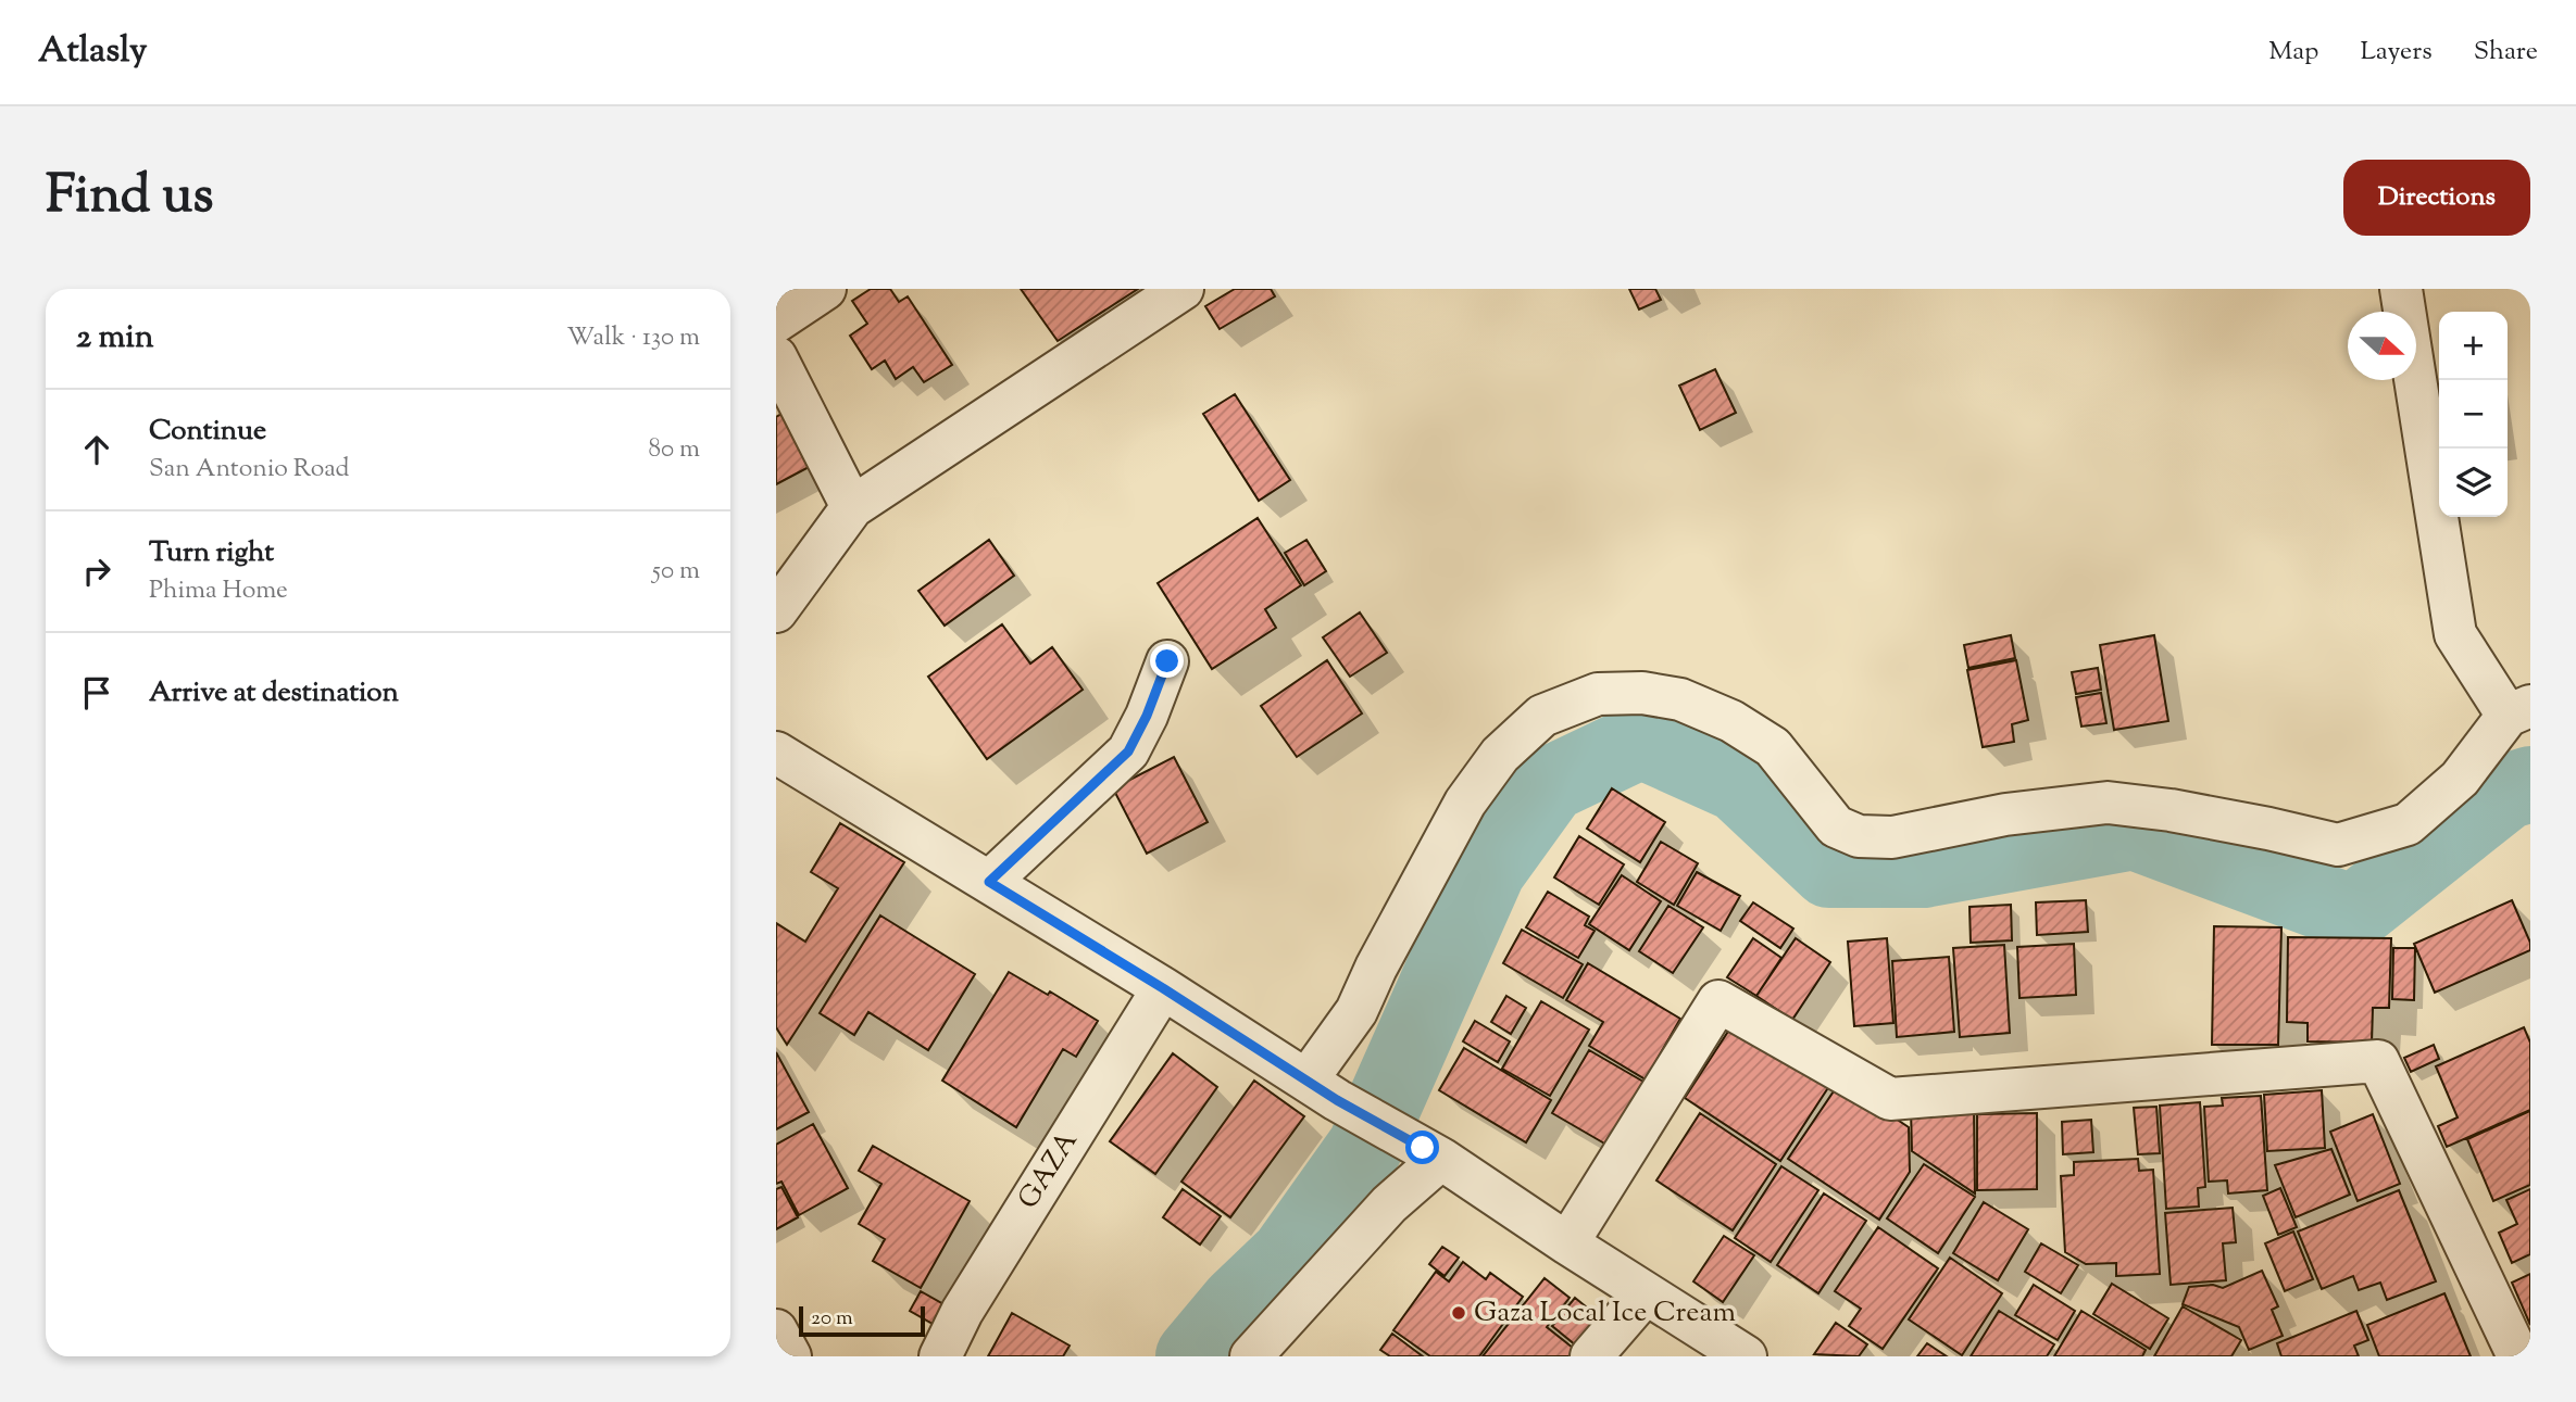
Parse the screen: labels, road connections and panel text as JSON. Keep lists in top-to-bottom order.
{
  "streets": {
    "street": ["GAZA"]
  },
  "places": ["Gaza Local Ice Cream"],
  "scale_bar": "20 m",
  "north": "right",
  "page": {
    "header": "Atlasly",
    "nav": ["Map", "Layers", "Share"],
    "title": "Find us",
    "buttons": "Directions",
    "heading": ["2 min", "Walk · 130 m"],
    "map_buttons": ["+", "−"],
    "list": [
      ["Continue", "San Antonio Road", "80 m"],
      ["Turn right", "Phima Home", "50 m"],
      "Arrive at destination"
    ],
    "scale": "20 m"
  }
}
